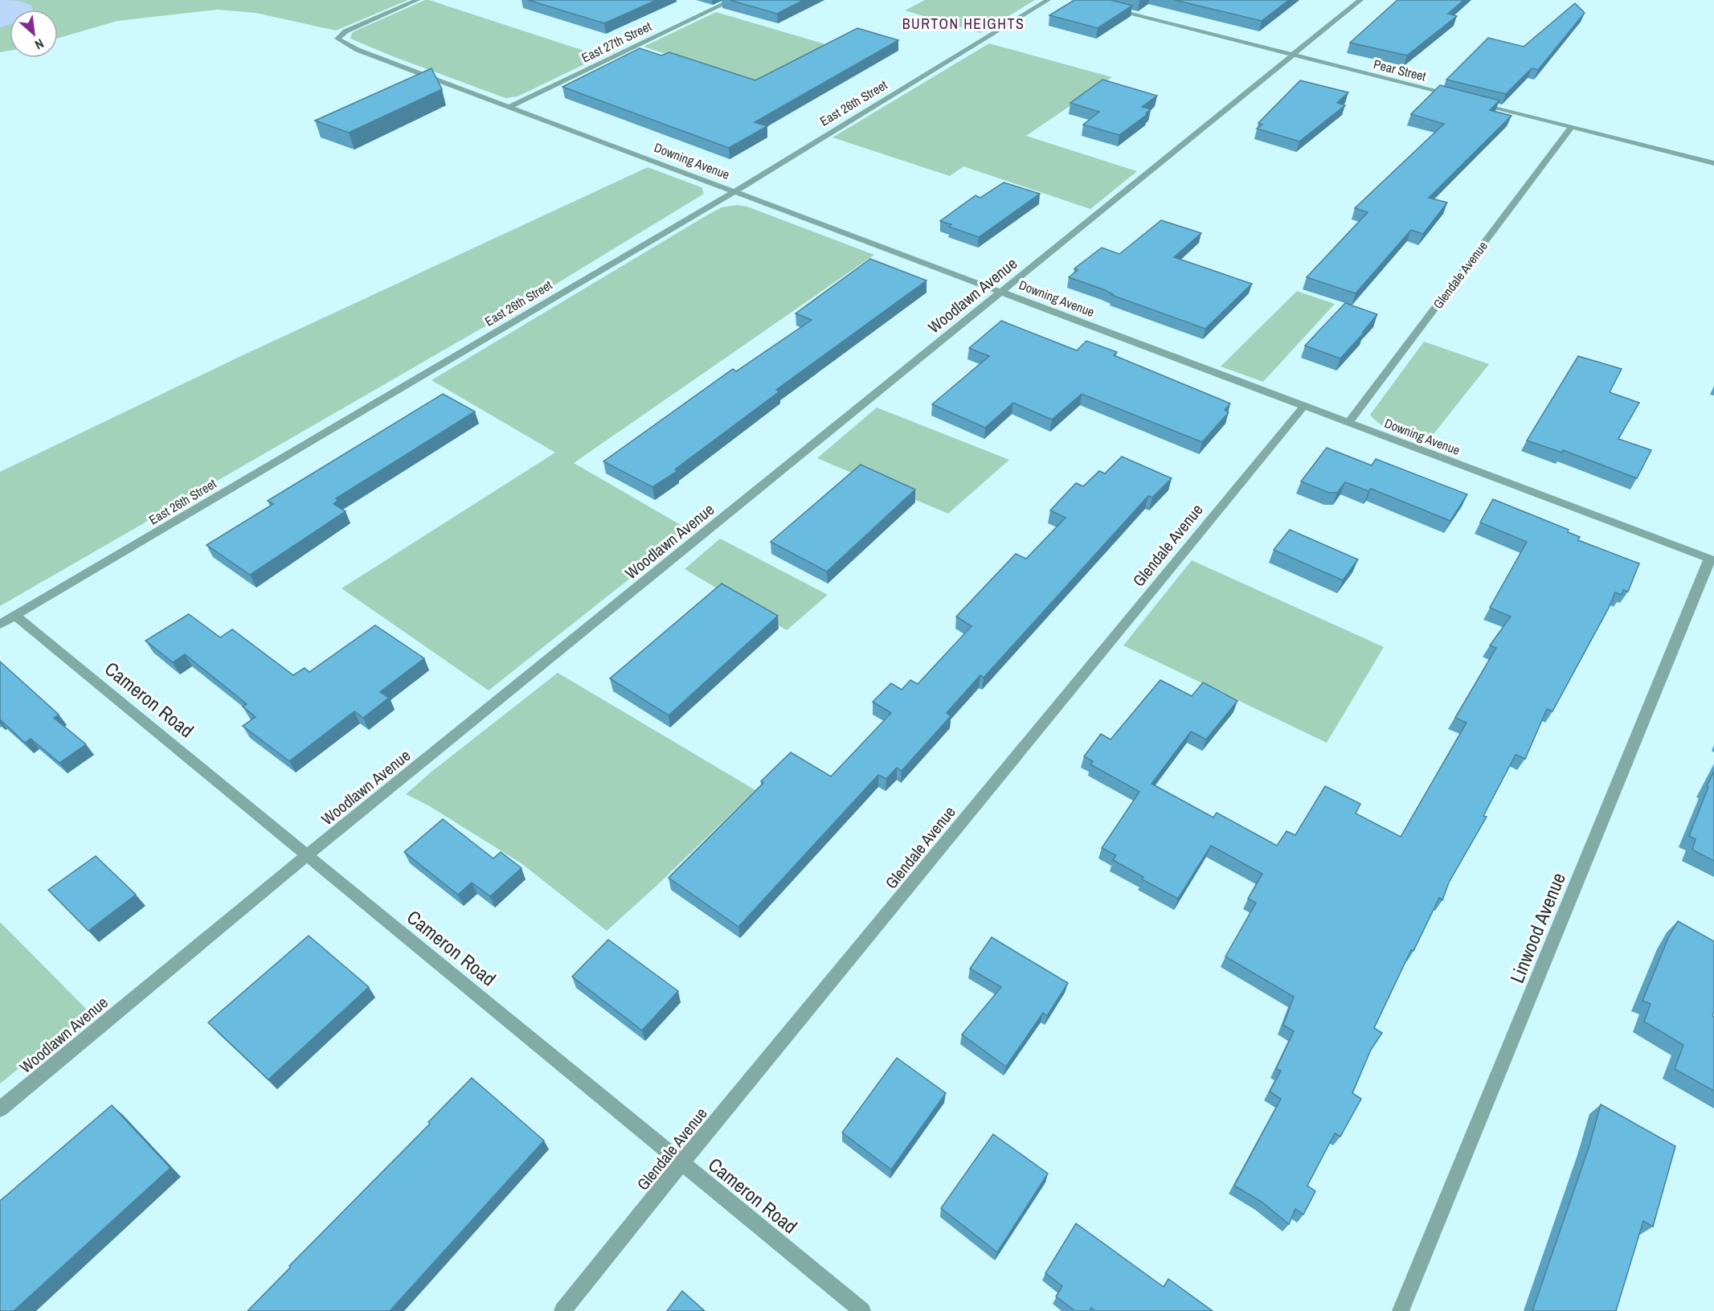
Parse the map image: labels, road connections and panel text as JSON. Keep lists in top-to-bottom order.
{
  "streets": {
    "street": [
      "East 27th Street",
      "Pear Street",
      "East 26th Street",
      "Downing Avenue",
      "Glendale Avenue",
      "Woodlawn Avenue",
      "Cameron Road",
      "Linwood Avenue"
    ]
  },
  "crossings": [
    ["East 27th Street", "Downing Avenue"],
    ["Pear Street", "Woodlawn Avenue"],
    ["East 26th Street", "Downing Avenue"],
    ["East 26th Street", "Cameron Road"],
    ["Downing Avenue", "Glendale Avenue"],
    ["Downing Avenue", "Woodlawn Avenue"],
    ["Downing Avenue", "Linwood Avenue"],
    ["Glendale Avenue", "Cameron Road"],
    ["Woodlawn Avenue", "Cameron Road"]
  ],
  "districts": ["BURTON HEIGHTS"],
  "north": "bottom right"
}
